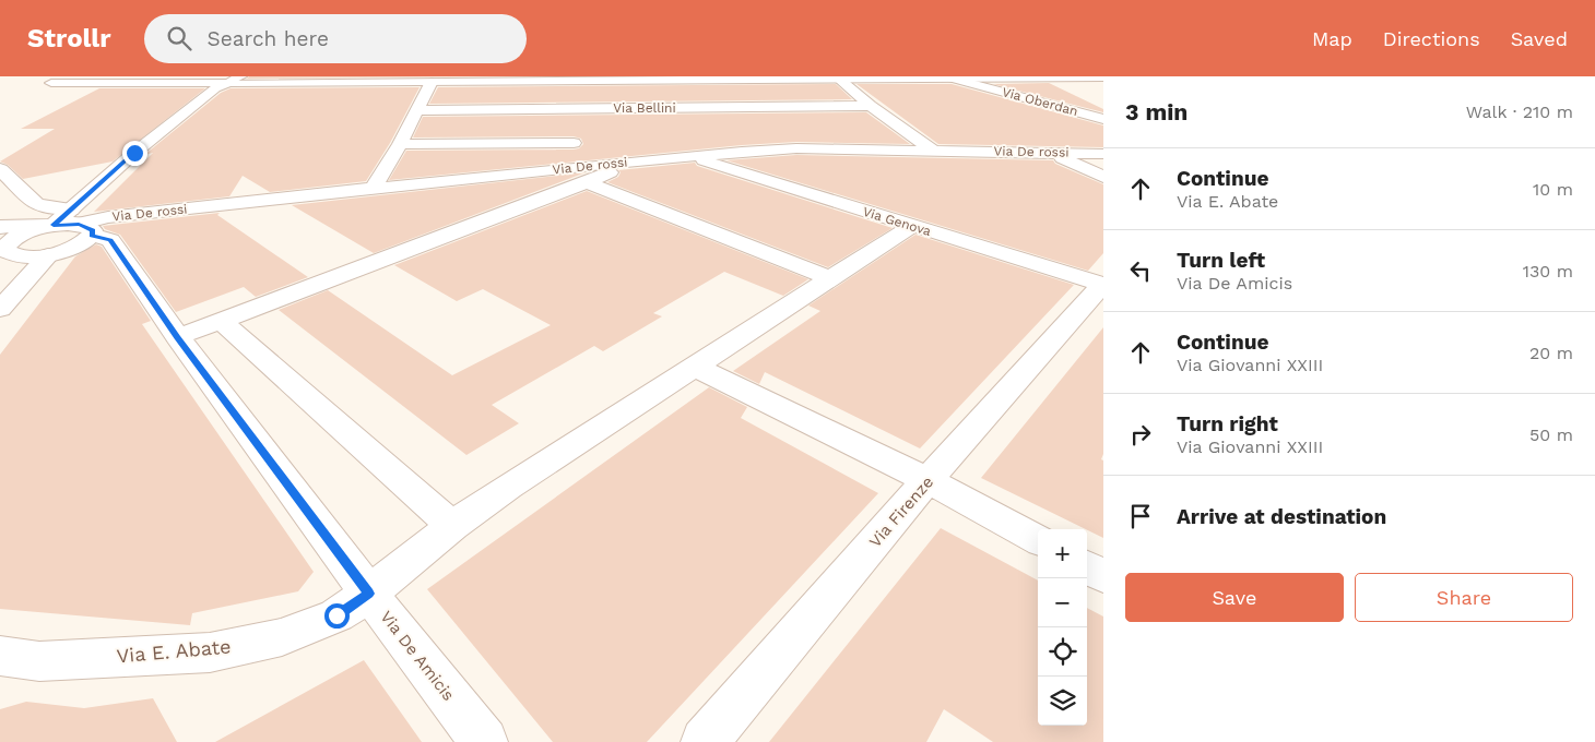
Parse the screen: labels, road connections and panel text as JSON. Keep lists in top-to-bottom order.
{
  "streets": {
    "street": [
      "Via Oberdan",
      "Via Bellini",
      "Via De rossi",
      "Via Genova",
      "Via Firenze",
      "Via E. Abate",
      "Via De Amicis"
    ]
  },
  "crossings": [
    ["Via De rossi", "Via Genova"],
    ["Via De rossi", "Via De Amicis"],
    ["Via Genova", "Via Firenze"],
    ["Via Genova", "Via E. Abate"],
    ["Via E. Abate", "Via De Amicis"]
  ],
  "page": {
    "header": "Strollr",
    "search": "Search here",
    "nav": ["Map", "Directions", "Saved"],
    "heading": ["3 min", "Walk · 210 m"],
    "list": [
      ["Continue", "Via E. Abate", "10 m"],
      ["Turn left", "Via De Amicis", "130 m"],
      ["Continue", "Via Giovanni XXIII", "20 m"],
      ["Turn right", "Via Giovanni XXIII", "50 m"],
      "Arrive at destination"
    ],
    "map_buttons": ["+", "−"],
    "buttons": ["Save", "Share"]
  }
}
